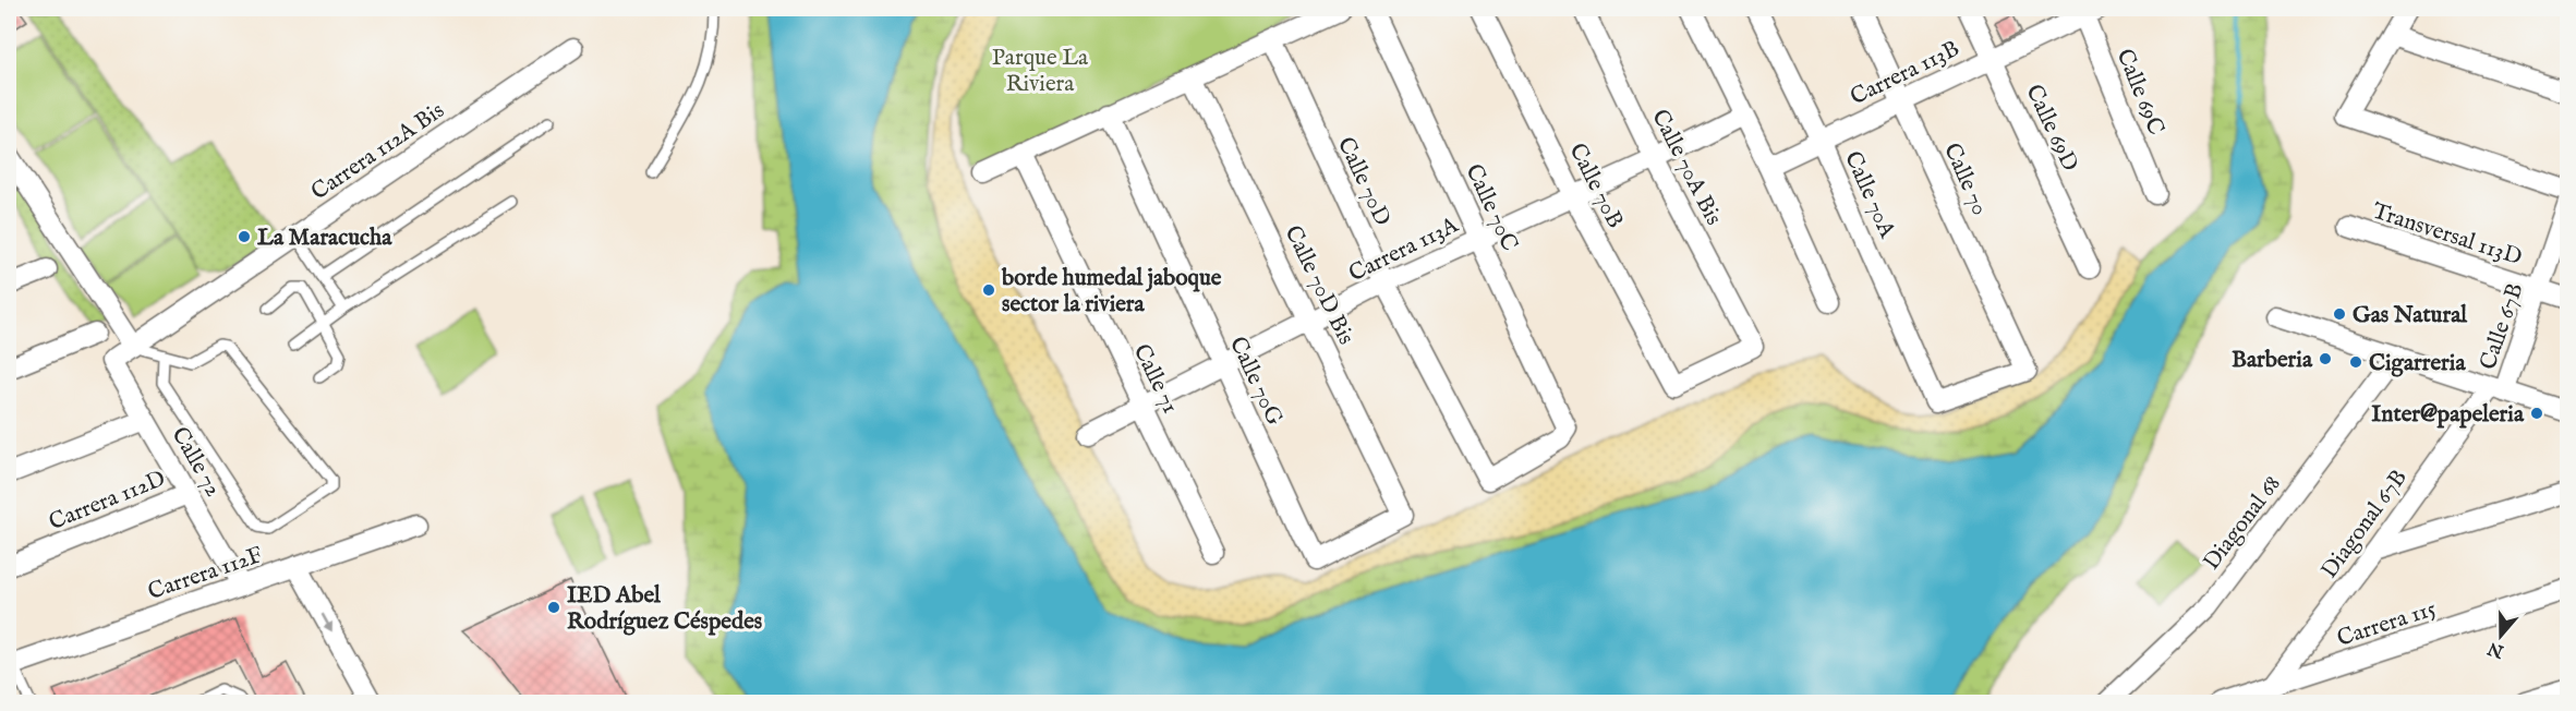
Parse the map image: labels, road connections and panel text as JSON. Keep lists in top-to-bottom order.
{
  "streets": {
    "street": [
      "Carrera 113B",
      "Calle 69C",
      "Calle 69D",
      "Carrera 112A Bis",
      "Calle 70A Bis",
      "Calle 70",
      "Calle 70D",
      "Calle 70B",
      "Calle 70A",
      "Calle 70C",
      "Transversal 113D",
      "Carrera 113A",
      "Calle 70D Bis",
      "Calle 67B",
      "Calle 71",
      "Calle 70G",
      "Calle 72",
      "Carrera 112D",
      "Diagonal 68",
      "Diagonal 67B",
      "Carrera 112F",
      "Carrera 115"
    ]
  },
  "crossings": [
    ["Carrera 113B", "Calle 69C"],
    ["Carrera 113B", "Calle 69D"],
    ["Carrera 113B", "Calle 70"],
    ["Carrera 113B", "Calle 70A"],
    ["Carrera 112A Bis", "Calle 72"],
    ["Calle 70A Bis", "Calle 70B"],
    ["Calle 70A Bis", "Carrera 113A"],
    ["Calle 70", "Calle 70A"],
    ["Calle 70D", "Calle 70C"],
    ["Calle 70D", "Carrera 113A"],
    ["Calle 70B", "Carrera 113A"],
    ["Calle 70C", "Carrera 113A"],
    ["Transversal 113D", "Calle 67B"],
    ["Carrera 113A", "Calle 70D Bis"],
    ["Carrera 113A", "Calle 71"],
    ["Carrera 113A", "Calle 70G"],
    ["Calle 70D Bis", "Calle 70G"],
    ["Calle 67B", "Diagonal 67B"],
    ["Calle 72", "Carrera 112D"],
    ["Calle 72", "Carrera 112F"],
    ["Diagonal 67B", "Carrera 115"]
  ],
  "parks": ["Parque La Riviera"],
  "places": [
    "La Maracucha",
    "borde humedal jaboque sector la riviera",
    "Gas Natural",
    "Barberia",
    "Cigarreria",
    "Inter@papeleria",
    "IED Abel Rodríguez Céspedes"
  ],
  "north": "bottom"
}
